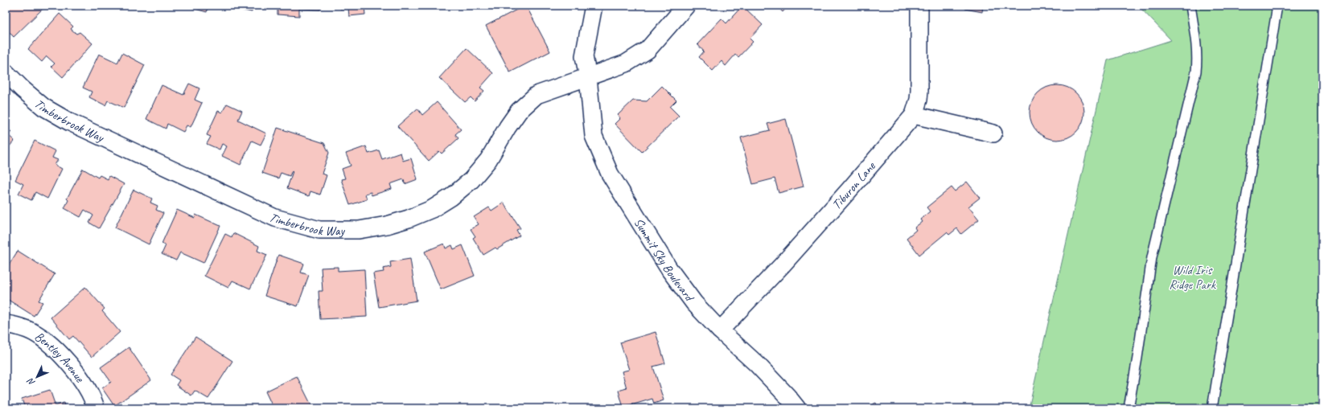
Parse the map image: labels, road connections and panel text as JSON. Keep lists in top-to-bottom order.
{
  "streets": {
    "street": [
      "Timberbrook Way",
      "Tiburon Lane",
      "Summit Sky Boulevard",
      "Bentley Avenue"
    ]
  },
  "crossings": [
    ["Timberbrook Way", "Summit Sky Boulevard"],
    ["Tiburon Lane", "Summit Sky Boulevard"]
  ],
  "parks": ["Wild Iris Ridge Park"],
  "north": "bottom left"
}
